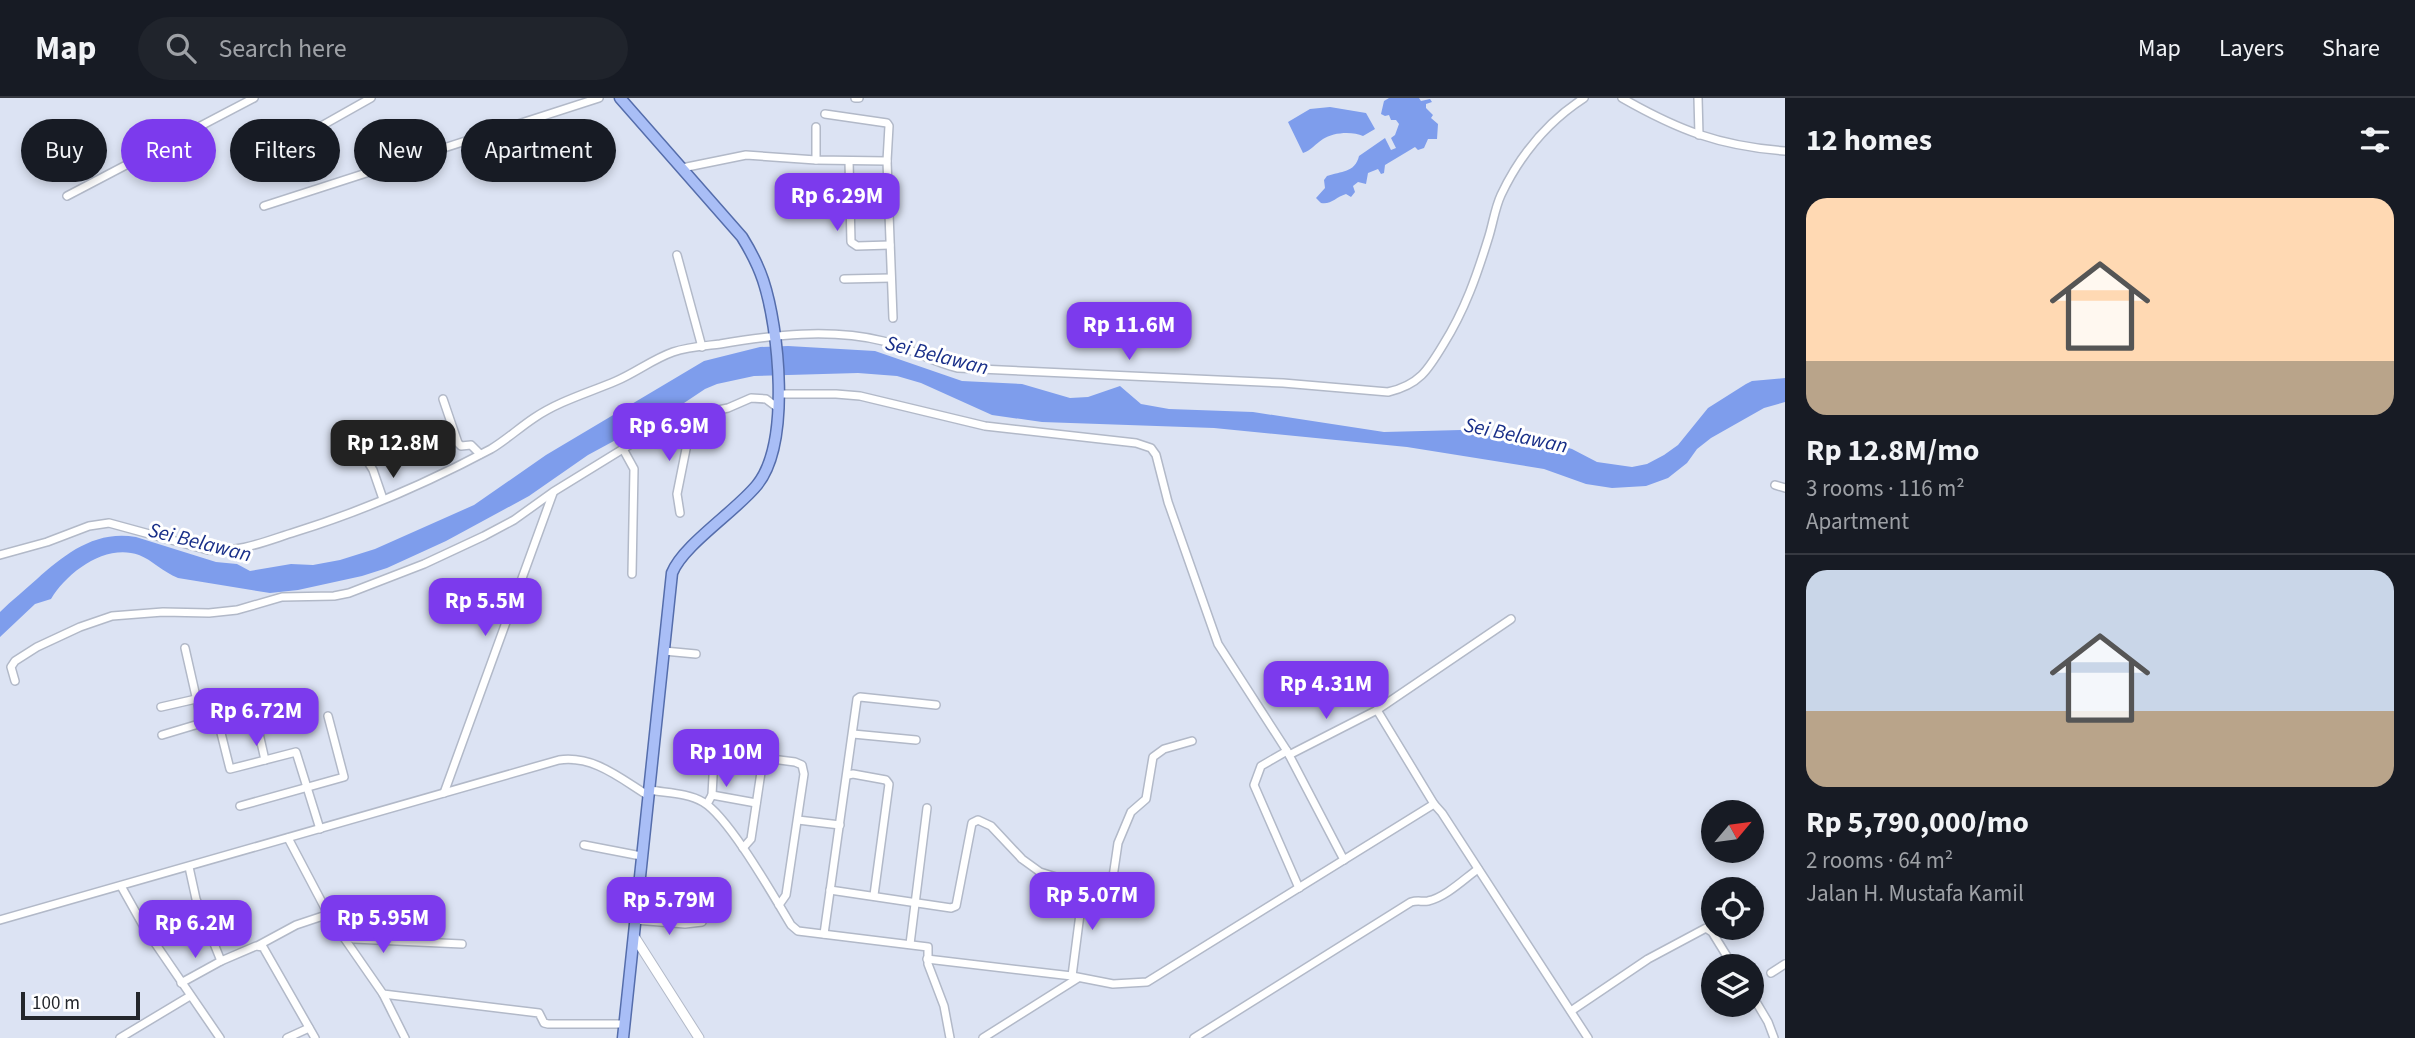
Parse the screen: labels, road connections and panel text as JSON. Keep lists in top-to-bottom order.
{
  "water": ["Sei Belawan"],
  "scale_bar": "100 m",
  "north": "top right",
  "page": {
    "header": "Map",
    "search": "Search here",
    "nav": ["Map", "Layers", "Share"],
    "heading": "12 homes",
    "chip": [
      "Buy",
      "Rent",
      "Filters",
      "New",
      "Apartment"
    ],
    "price": [
      "Rp 6.29M",
      "Rp 11.6M",
      "Rp 6.9M",
      "Rp 12.8M",
      "Rp 5.5M",
      "Rp 4.31M",
      "Rp 6.72M",
      "Rp 10M",
      "Rp 5.07M",
      "Rp 5.79M",
      "Rp 5.95M",
      "Rp 6.2M"
    ],
    "list": [
      {
        "name": "Rp 12.8M/mo",
        "note": "3 rooms · 116 m² · Apartment"
      },
      {
        "name": "Rp 5,790,000/mo",
        "note": "2 rooms · 64 m² · Jalan H. Mustafa Kamil"
      }
    ],
    "scale": "100 m"
  }
}
